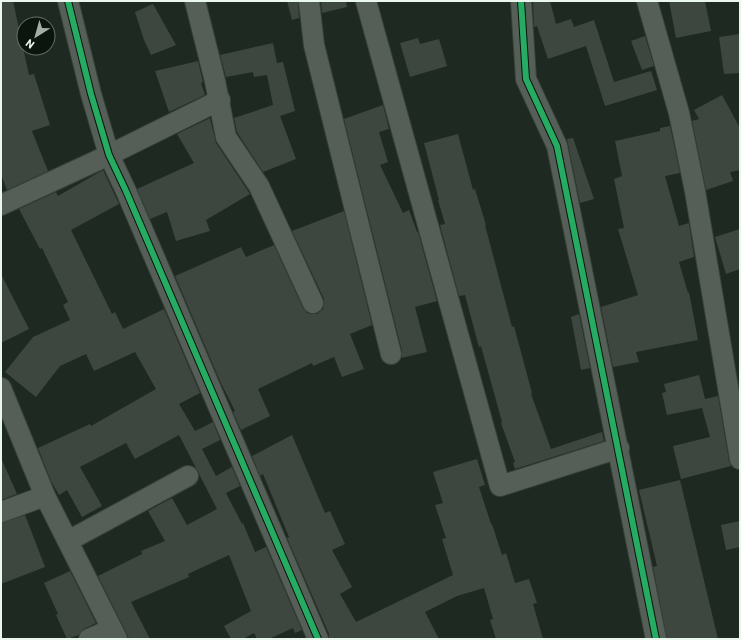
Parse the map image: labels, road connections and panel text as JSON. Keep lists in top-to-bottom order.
{
  "north": "bottom left"
}
